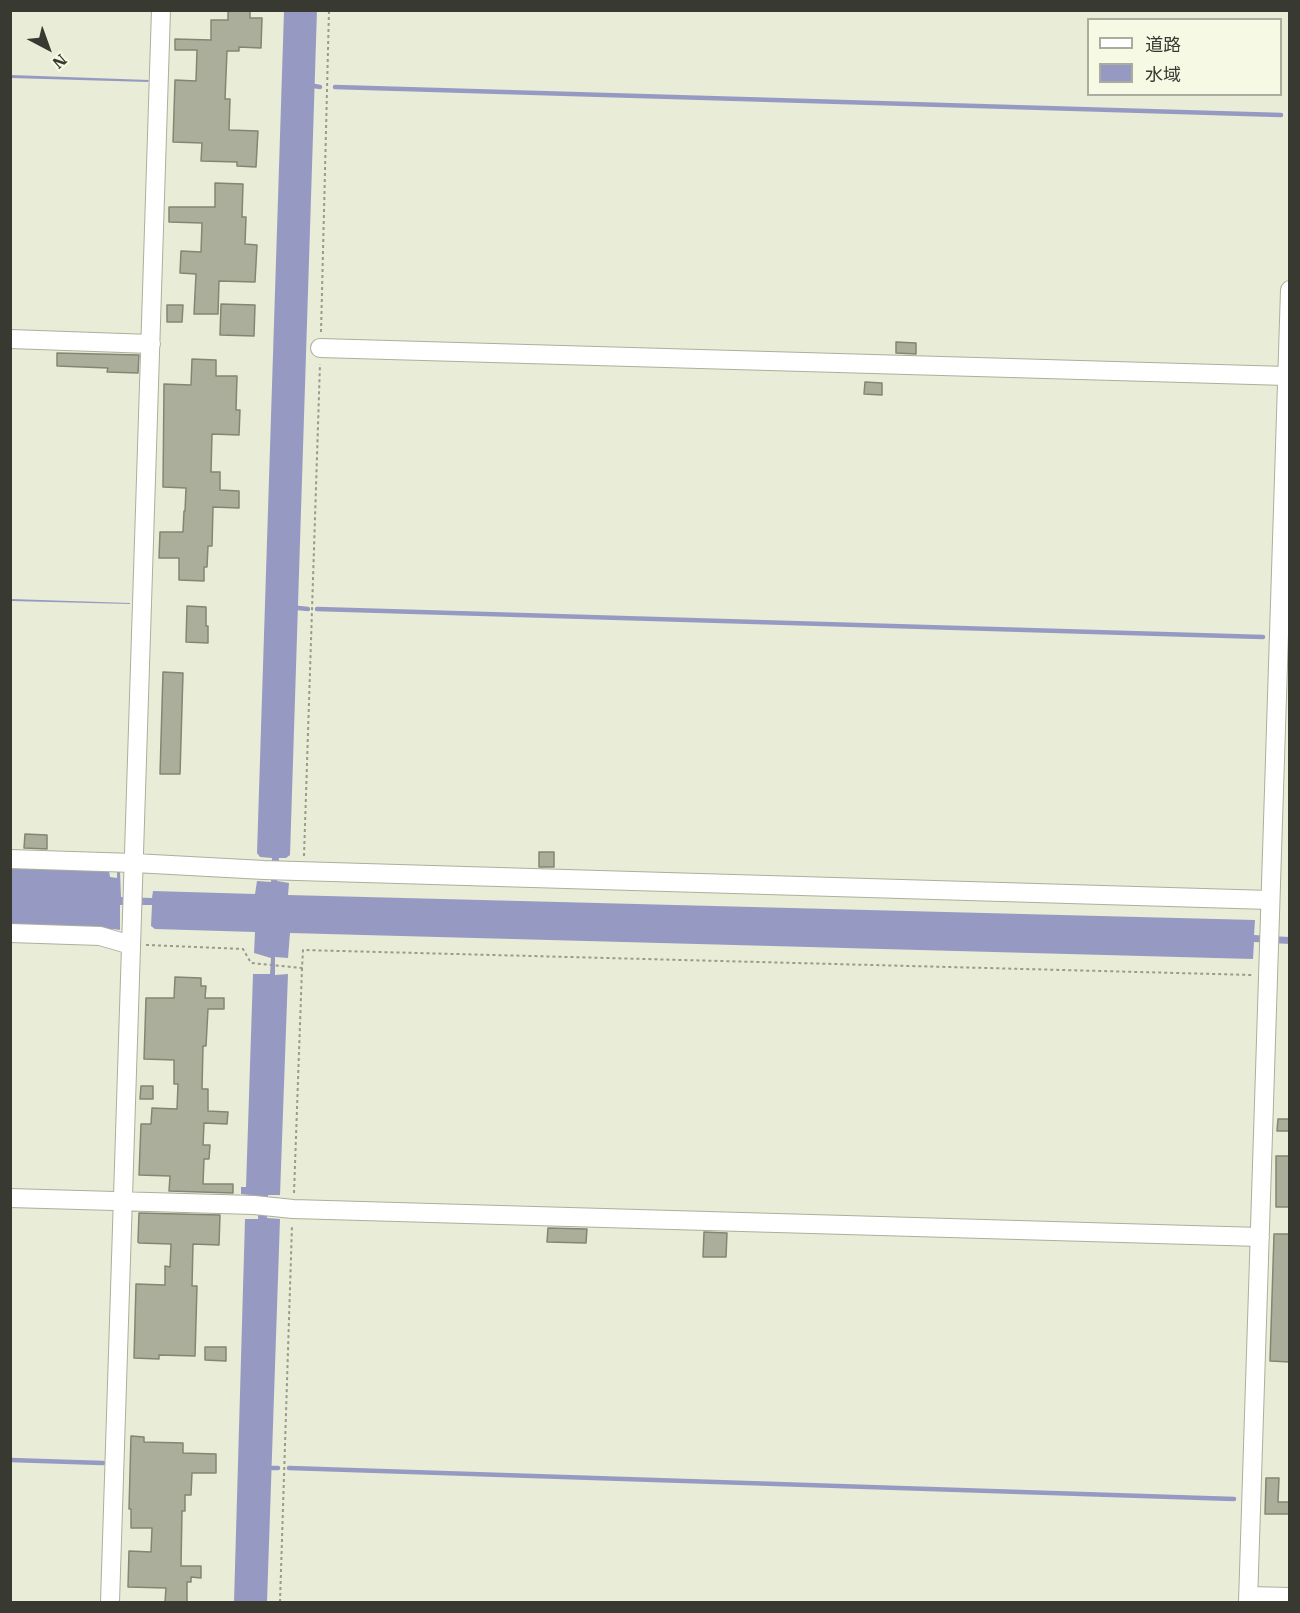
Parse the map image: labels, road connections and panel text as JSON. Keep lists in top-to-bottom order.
{
  "legend": ["道路", "水域"],
  "north": "bottom right"
}
